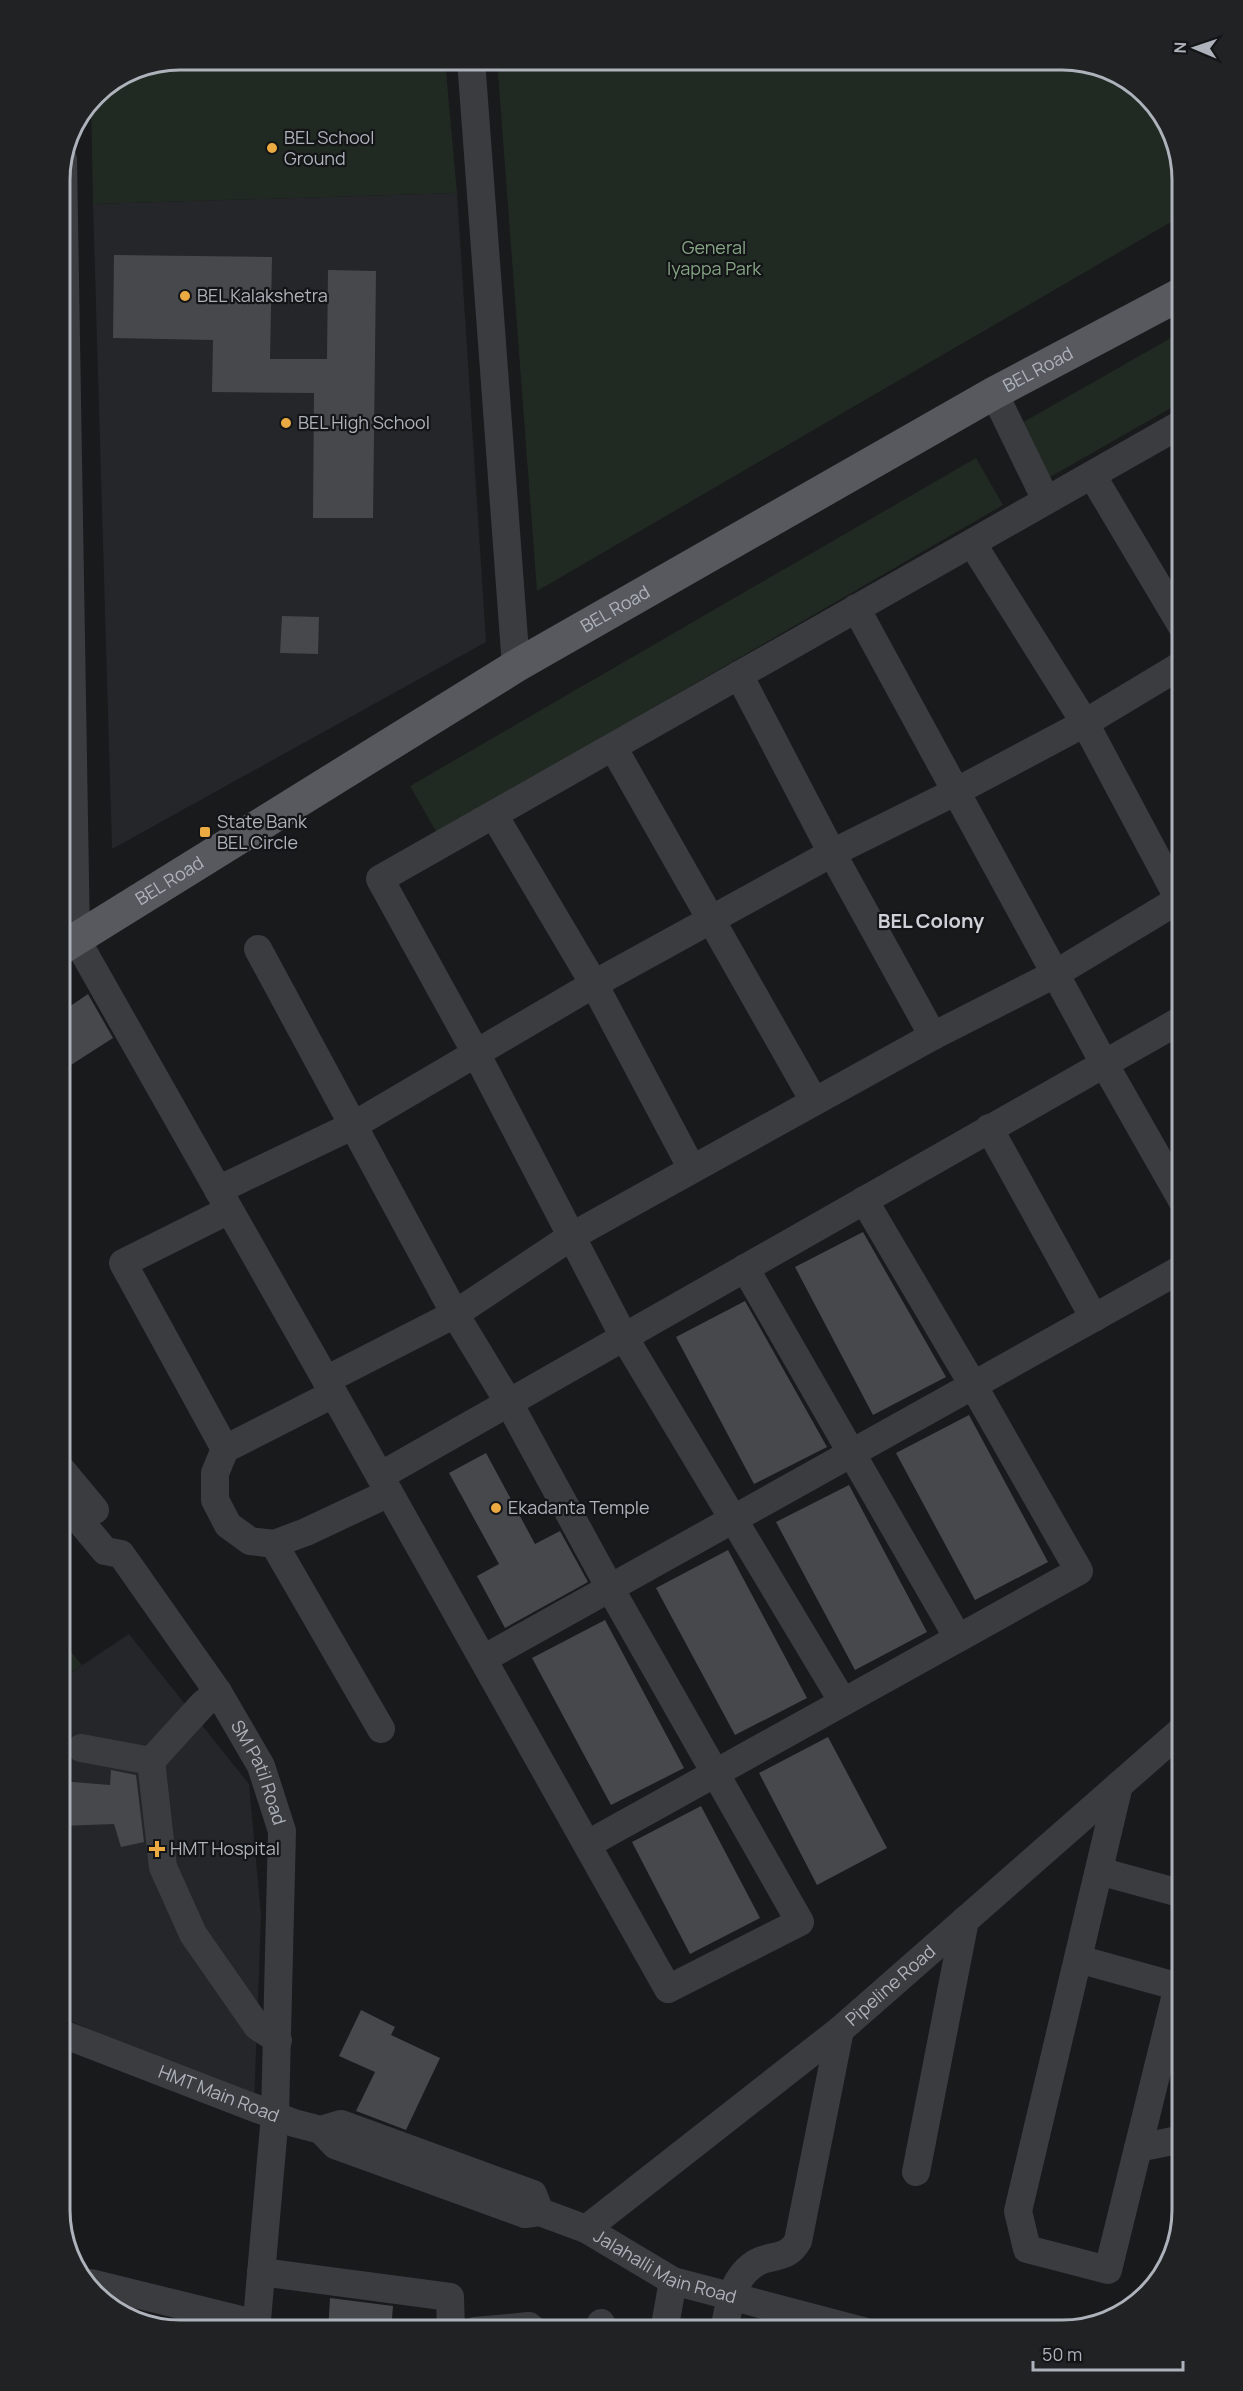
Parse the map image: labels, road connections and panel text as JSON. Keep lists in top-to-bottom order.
{
  "streets": {
    "main road": ["BEL Road"],
    "street": [
      "SM Patil Road",
      "Pipeline Road",
      "HMT Main Road",
      "Jalahalli Main Road"
    ]
  },
  "crossings": [
    ["SM Patil Road", "HMT Main Road"],
    ["SM Patil Road", "Jalahalli Main Road"],
    ["Pipeline Road", "Jalahalli Main Road"],
    ["HMT Main Road", "Jalahalli Main Road"]
  ],
  "districts": ["BEL Colony"],
  "parks": ["General Iyappa Park"],
  "places": {
    "other": [
      "BEL School Ground",
      "BEL Kalakshetra",
      "BEL High School",
      "Ekadanta Temple"
    ],
    "transit": ["State Bank BEL Circle"],
    "health": ["HMT Hospital"]
  },
  "scale_bar": "50 m",
  "north": "left"
}
